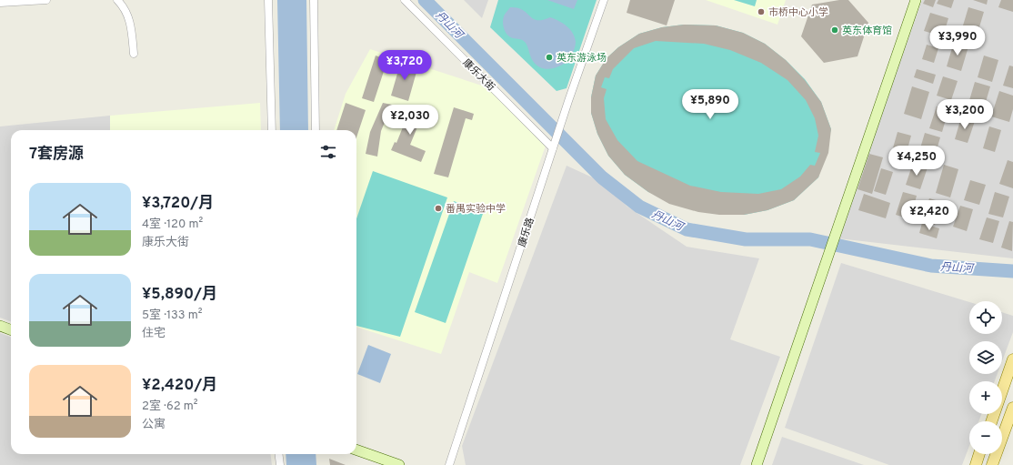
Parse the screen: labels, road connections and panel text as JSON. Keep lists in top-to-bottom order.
{
  "streets": {
    "street": ["康乐大街", "康乐路"]
  },
  "crossings": [
    ["康乐大街", "康乐路"]
  ],
  "water": ["丹山河"],
  "places": [
    "市桥中心小学",
    "英东体育馆",
    "英东游泳场",
    "番禺实验中学"
  ],
  "page": {
    "price": [
      "¥3,990",
      "¥3,720",
      "¥5,890",
      "¥3,200",
      "¥2,030",
      "¥4,250",
      "¥2,420"
    ],
    "heading": "7套房源",
    "list": [
      {
        "name": "¥3,720/月",
        "note": "4室 · 120 m² · 康乐大街"
      },
      {
        "name": "¥5,890/月",
        "note": "5室 · 133 m² · 住宅"
      },
      {
        "name": "¥2,420/月",
        "note": "2室 · 62 m² · 公寓"
      }
    ],
    "map_buttons": ["+", "−"]
  }
}
